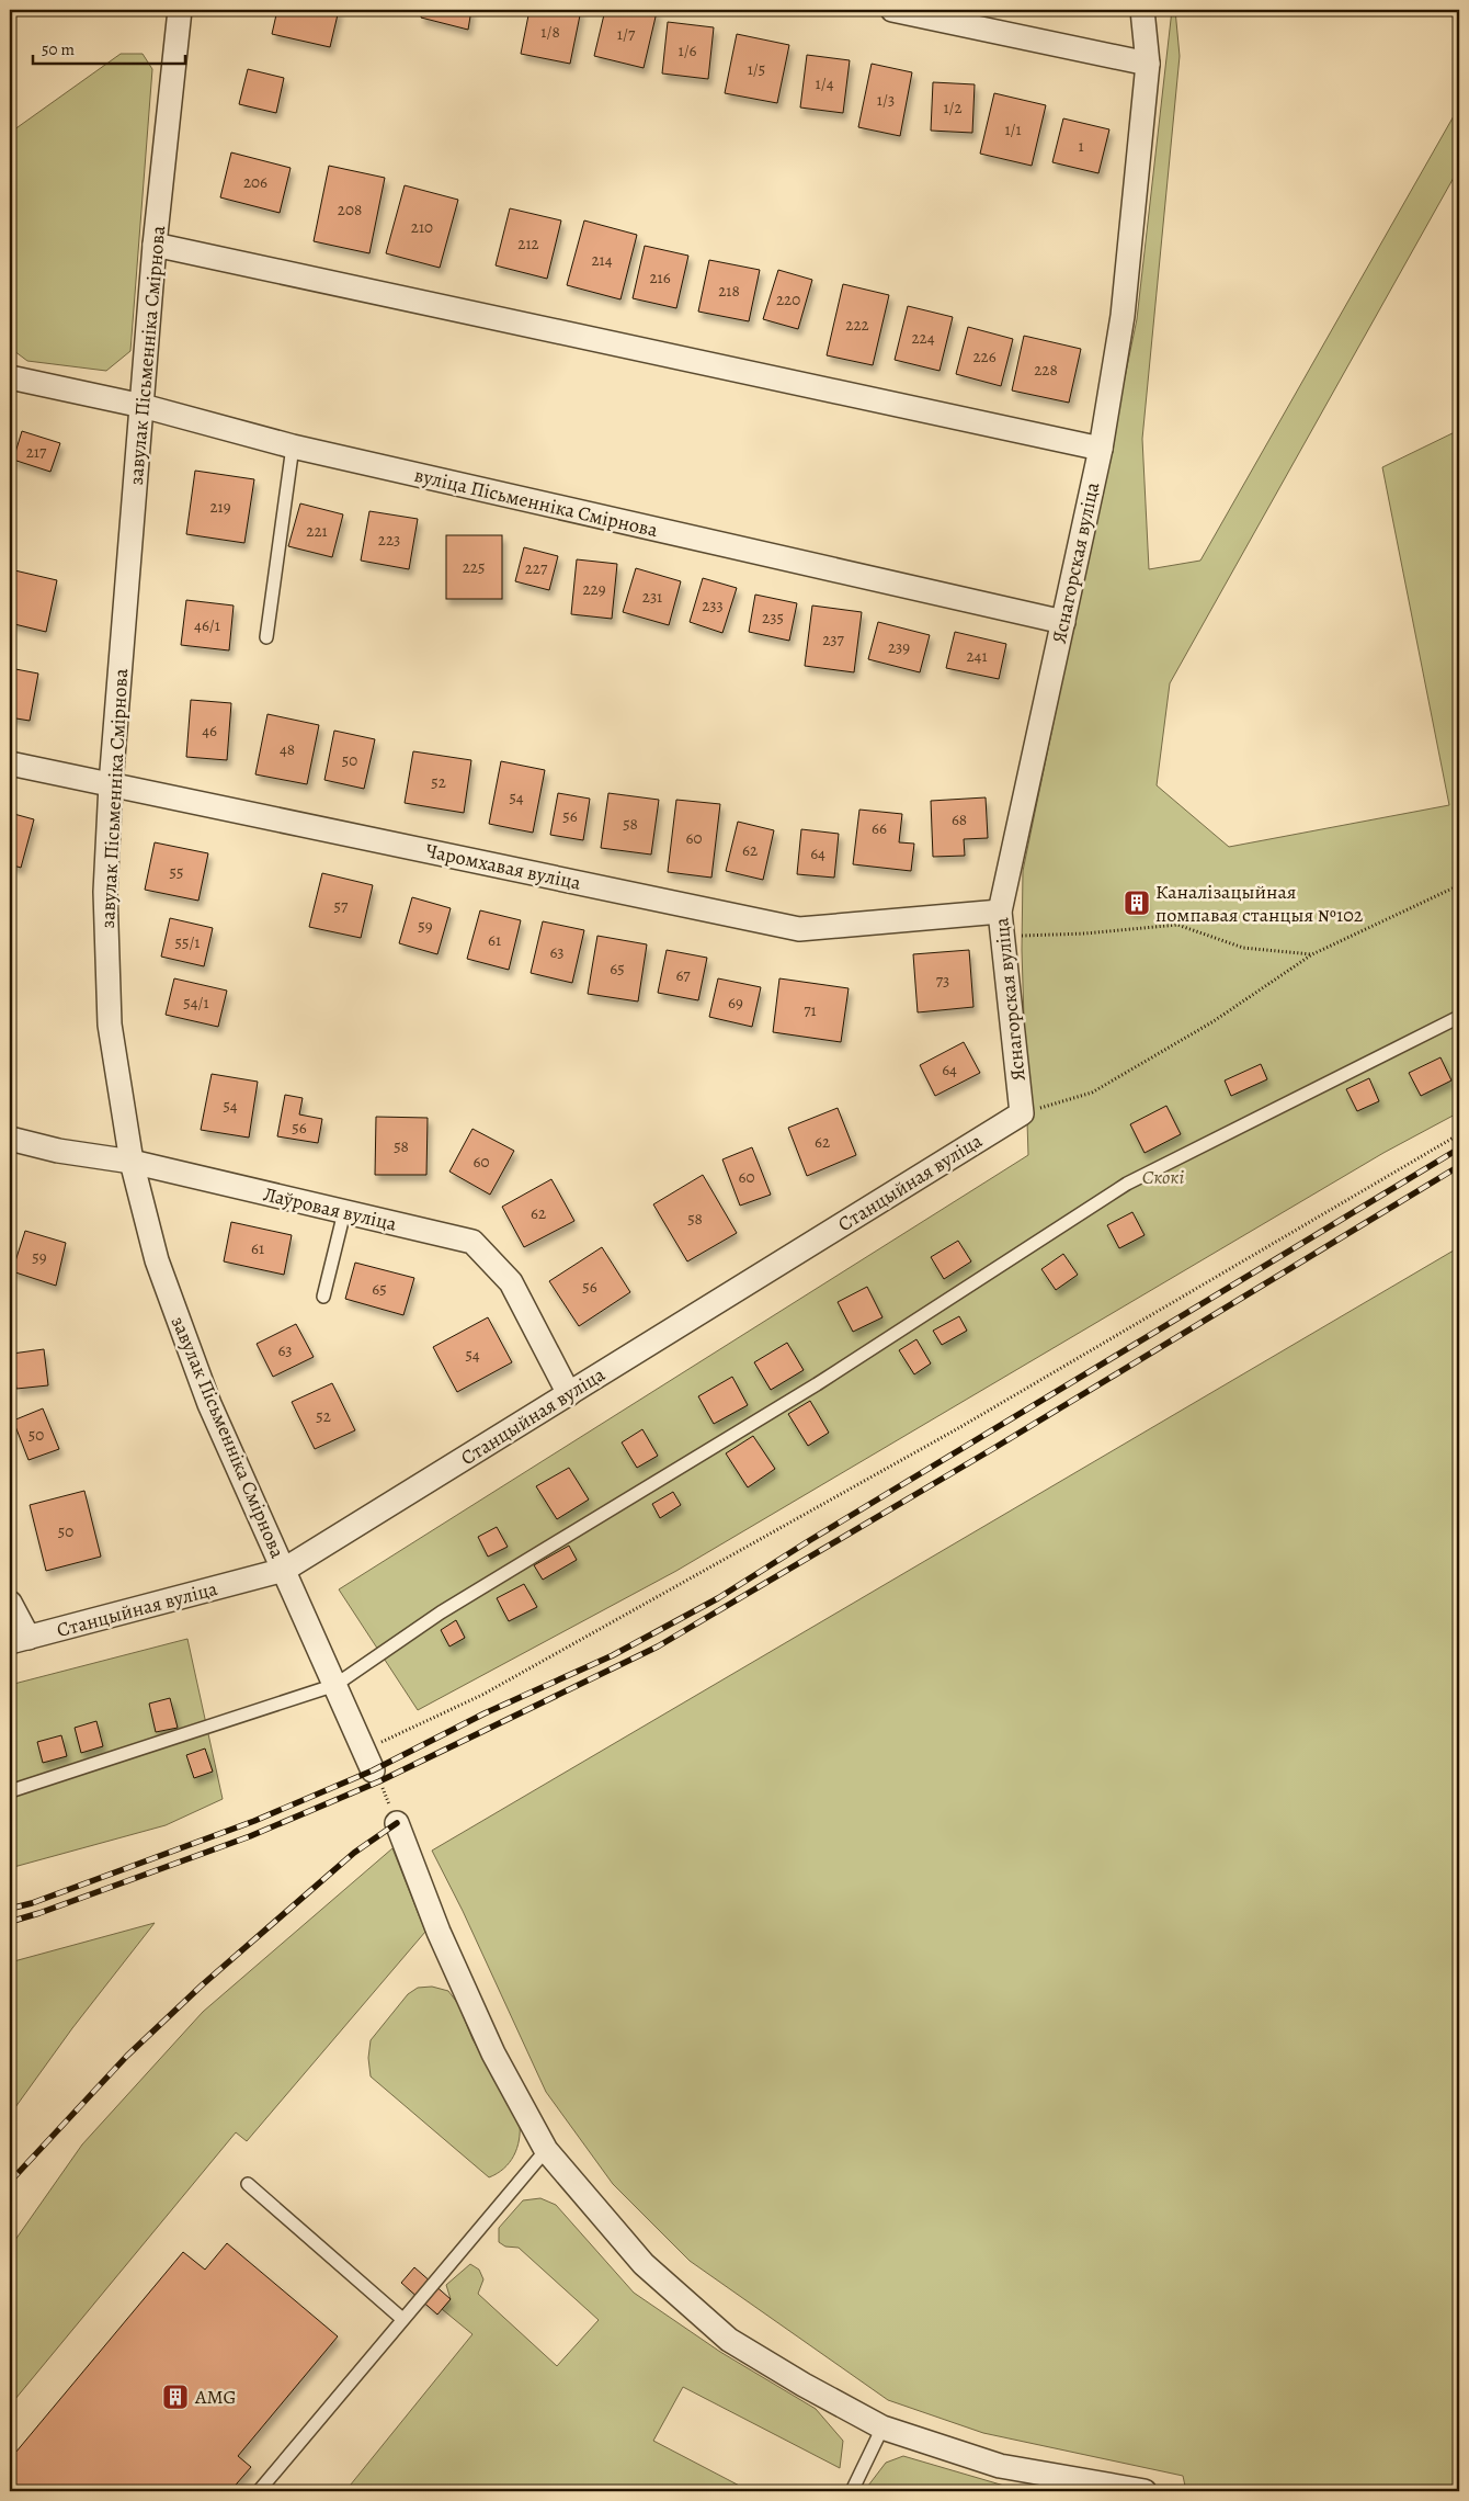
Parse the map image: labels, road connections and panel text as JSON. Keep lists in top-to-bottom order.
{
  "streets": {
    "street": [
      "завулак Пісьменніка Смірнова",
      "вуліца Пісьменніка Смірнова",
      "Яснагорская вуліца",
      "Чаромхавая вуліца",
      "Станцыйная вуліца",
      "Лаўровая вуліца"
    ]
  },
  "crossings": [
    ["завулак Пісьменніка Смірнова", "вуліца Пісьменніка Смірнова"],
    ["завулак Пісьменніка Смірнова", "Чаромхавая вуліца"],
    ["завулак Пісьменніка Смірнова", "Станцыйная вуліца"],
    ["завулак Пісьменніка Смірнова", "Лаўровая вуліца"],
    ["вуліца Пісьменніка Смірнова", "Яснагорская вуліца"],
    ["Яснагорская вуліца", "Чаромхавая вуліца"],
    ["Яснагорская вуліца", "Станцыйная вуліца"],
    ["Станцыйная вуліца", "Лаўровая вуліца"]
  ],
  "parks": ["Скокі"],
  "places": {
    "building": ["Каналізацыйная помпавая станцыя №102", "AMG"]
  },
  "house_numbers": [
    "1/8",
    "1/7",
    "1/6",
    "1/5",
    "1/4",
    "1/3",
    "1/2",
    "1/1",
    "1",
    "206",
    "208",
    "210",
    "212",
    "214",
    "216",
    "218",
    "220",
    "222",
    "224",
    "226",
    "228",
    "217",
    "219",
    "221",
    "223",
    "225",
    "227",
    "229",
    "231",
    "233",
    "235",
    "46/1",
    "237",
    "239",
    "241",
    "46",
    "48",
    "50",
    "52",
    "54",
    "56",
    "68",
    "58",
    "66",
    "60",
    "62",
    "64",
    "55",
    "57",
    "59",
    "61",
    "55/1",
    "63",
    "65",
    "67",
    "73",
    "54/1",
    "69",
    "71",
    "64",
    "54",
    "56",
    "62",
    "58",
    "60",
    "60",
    "62",
    "58",
    "61",
    "59",
    "56",
    "65",
    "63",
    "54",
    "52",
    "50",
    "50"
  ],
  "scale_bar": "50 m"
}
